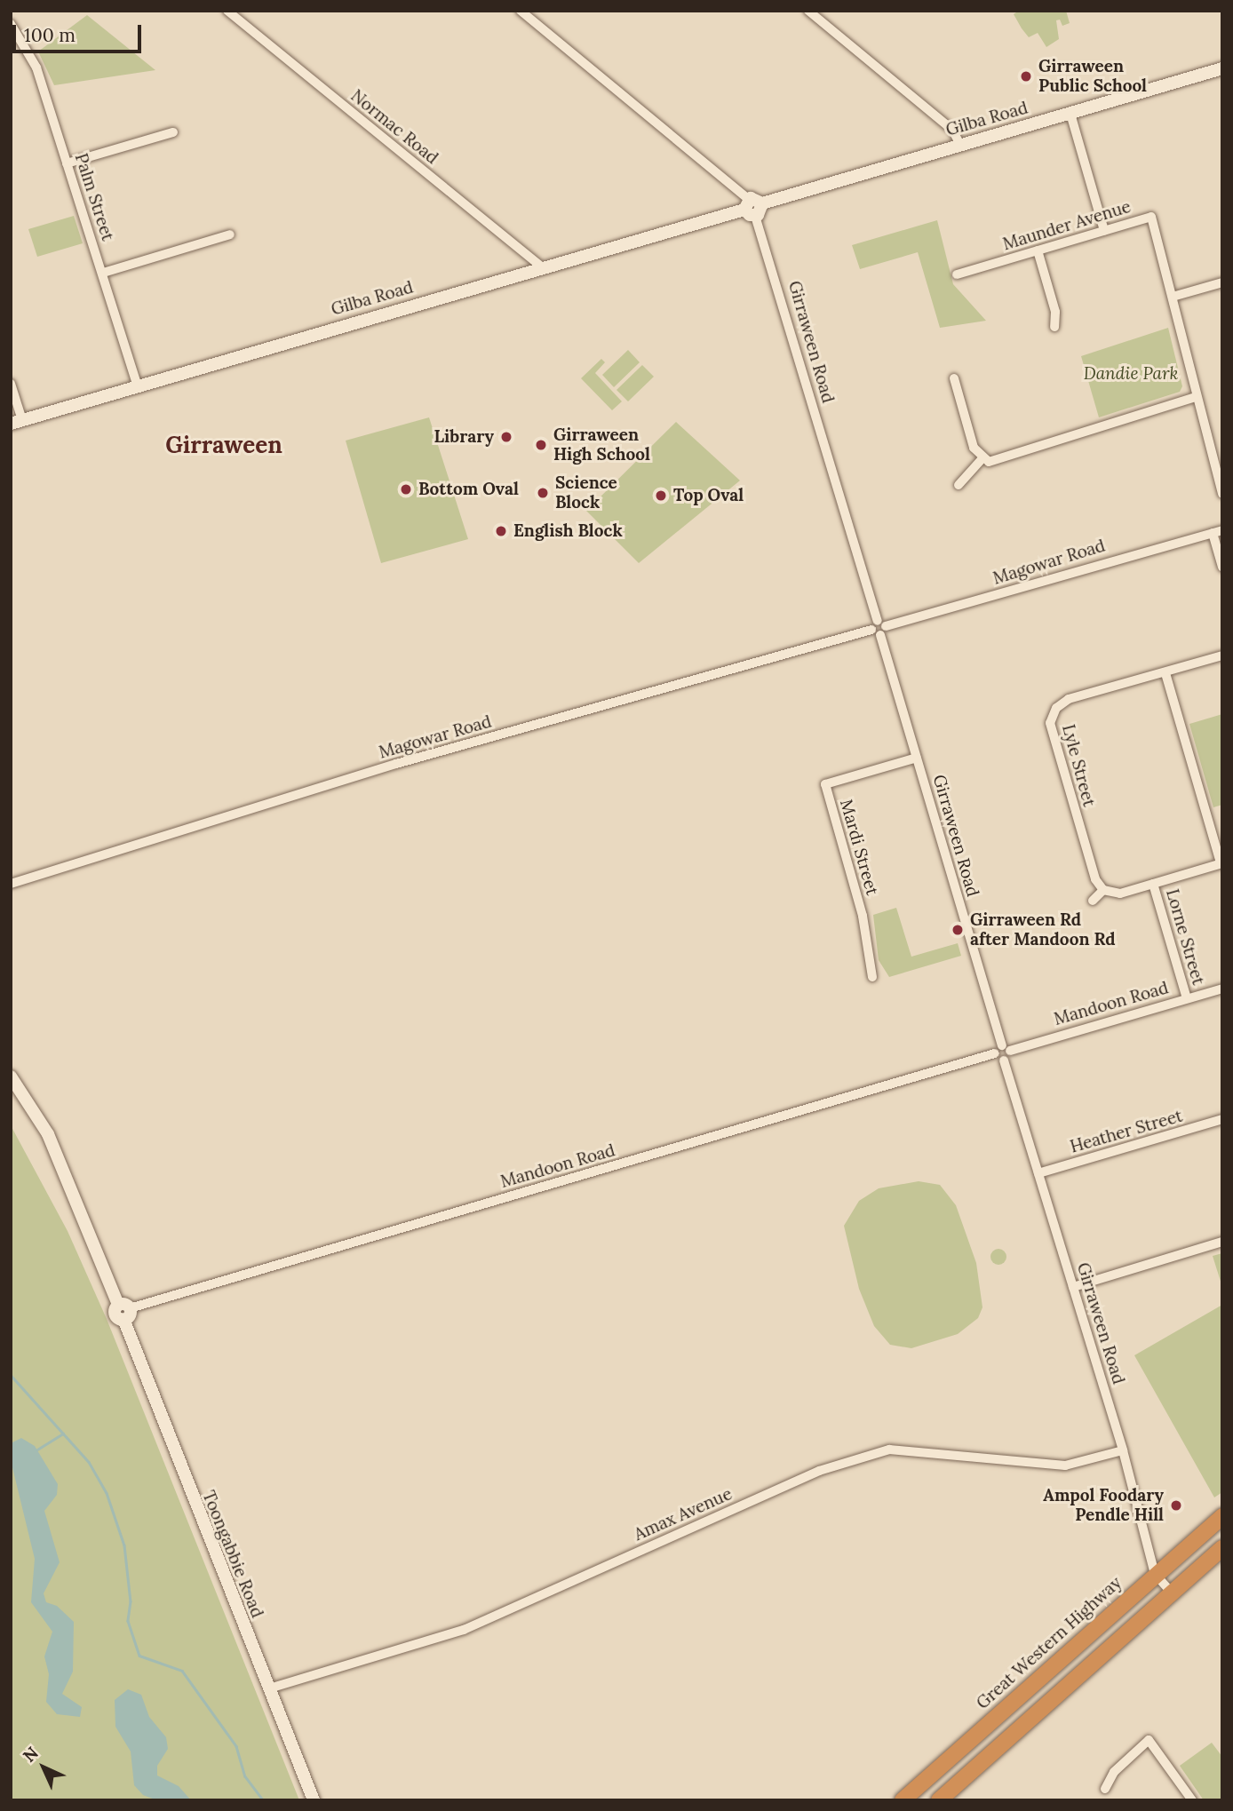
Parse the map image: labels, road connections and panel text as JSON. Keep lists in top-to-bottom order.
{
  "streets": {
    "highway": ["Great Western Highway"],
    "street": [
      "Gilba Road",
      "Normac Road",
      "Palm Street",
      "Maunder Avenue",
      "Girraween Road",
      "Magowar Road",
      "Lyle Street",
      "Mardi Street",
      "Lorne Street",
      "Mandoon Road",
      "Heather Street",
      "Amax Avenue",
      "Toongabbie Road"
    ]
  },
  "crossings": [
    ["Gilba Road", "Normac Road"],
    ["Gilba Road", "Palm Street"],
    ["Gilba Road", "Girraween Road"],
    ["Girraween Road", "Mardi Street"],
    ["Girraween Road", "Mandoon Road"],
    ["Girraween Road", "Heather Street"],
    ["Girraween Road", "Amax Avenue"],
    ["Girraween Road", "Great Western Highway"],
    ["Lorne Street", "Mandoon Road"],
    ["Mandoon Road", "Toongabbie Road"],
    ["Amax Avenue", "Toongabbie Road"]
  ],
  "districts": ["Girraween"],
  "parks": ["Dandie Park"],
  "places": [
    "Girraween Public School",
    "Library",
    "Girraween High School",
    "Bottom Oval",
    "Science Block",
    "Top Oval",
    "English Block",
    "Girraween Rd after Mandoon Rd",
    "Ampol Foodary Pendle Hill"
  ],
  "scale_bar": "100 m",
  "north": "top left"
}
